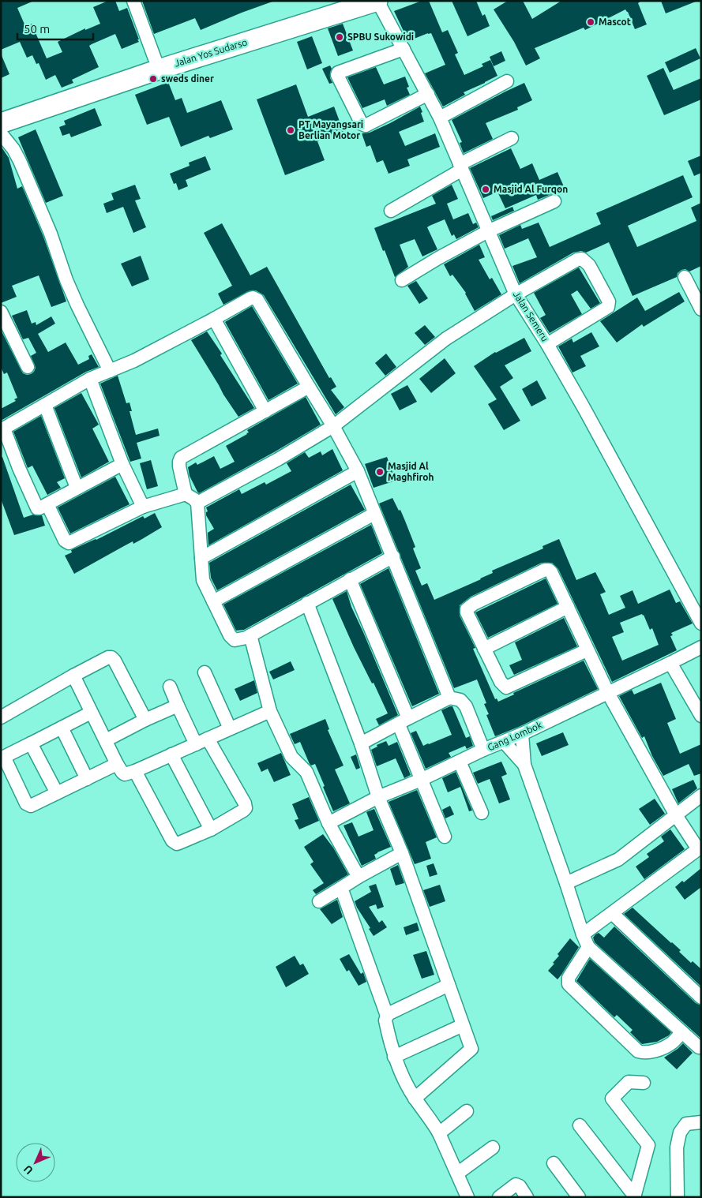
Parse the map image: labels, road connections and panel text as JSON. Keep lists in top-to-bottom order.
{
  "streets": {
    "highway": ["Jalan Yos Sudarso"],
    "street": ["Jalan Semeru", "Gang Lombok"]
  },
  "crossings": [
    ["Jalan Yos Sudarso", "Jalan Semeru"]
  ],
  "places": [
    "Mascot",
    "SPBU Sukowidi",
    "sweds diner",
    "PT Mayangsari Berlian Motor",
    "Masjid Al Furqon",
    "Masjid Al Maghfiroh"
  ],
  "scale_bar": "50 m",
  "north": "bottom left"
}
